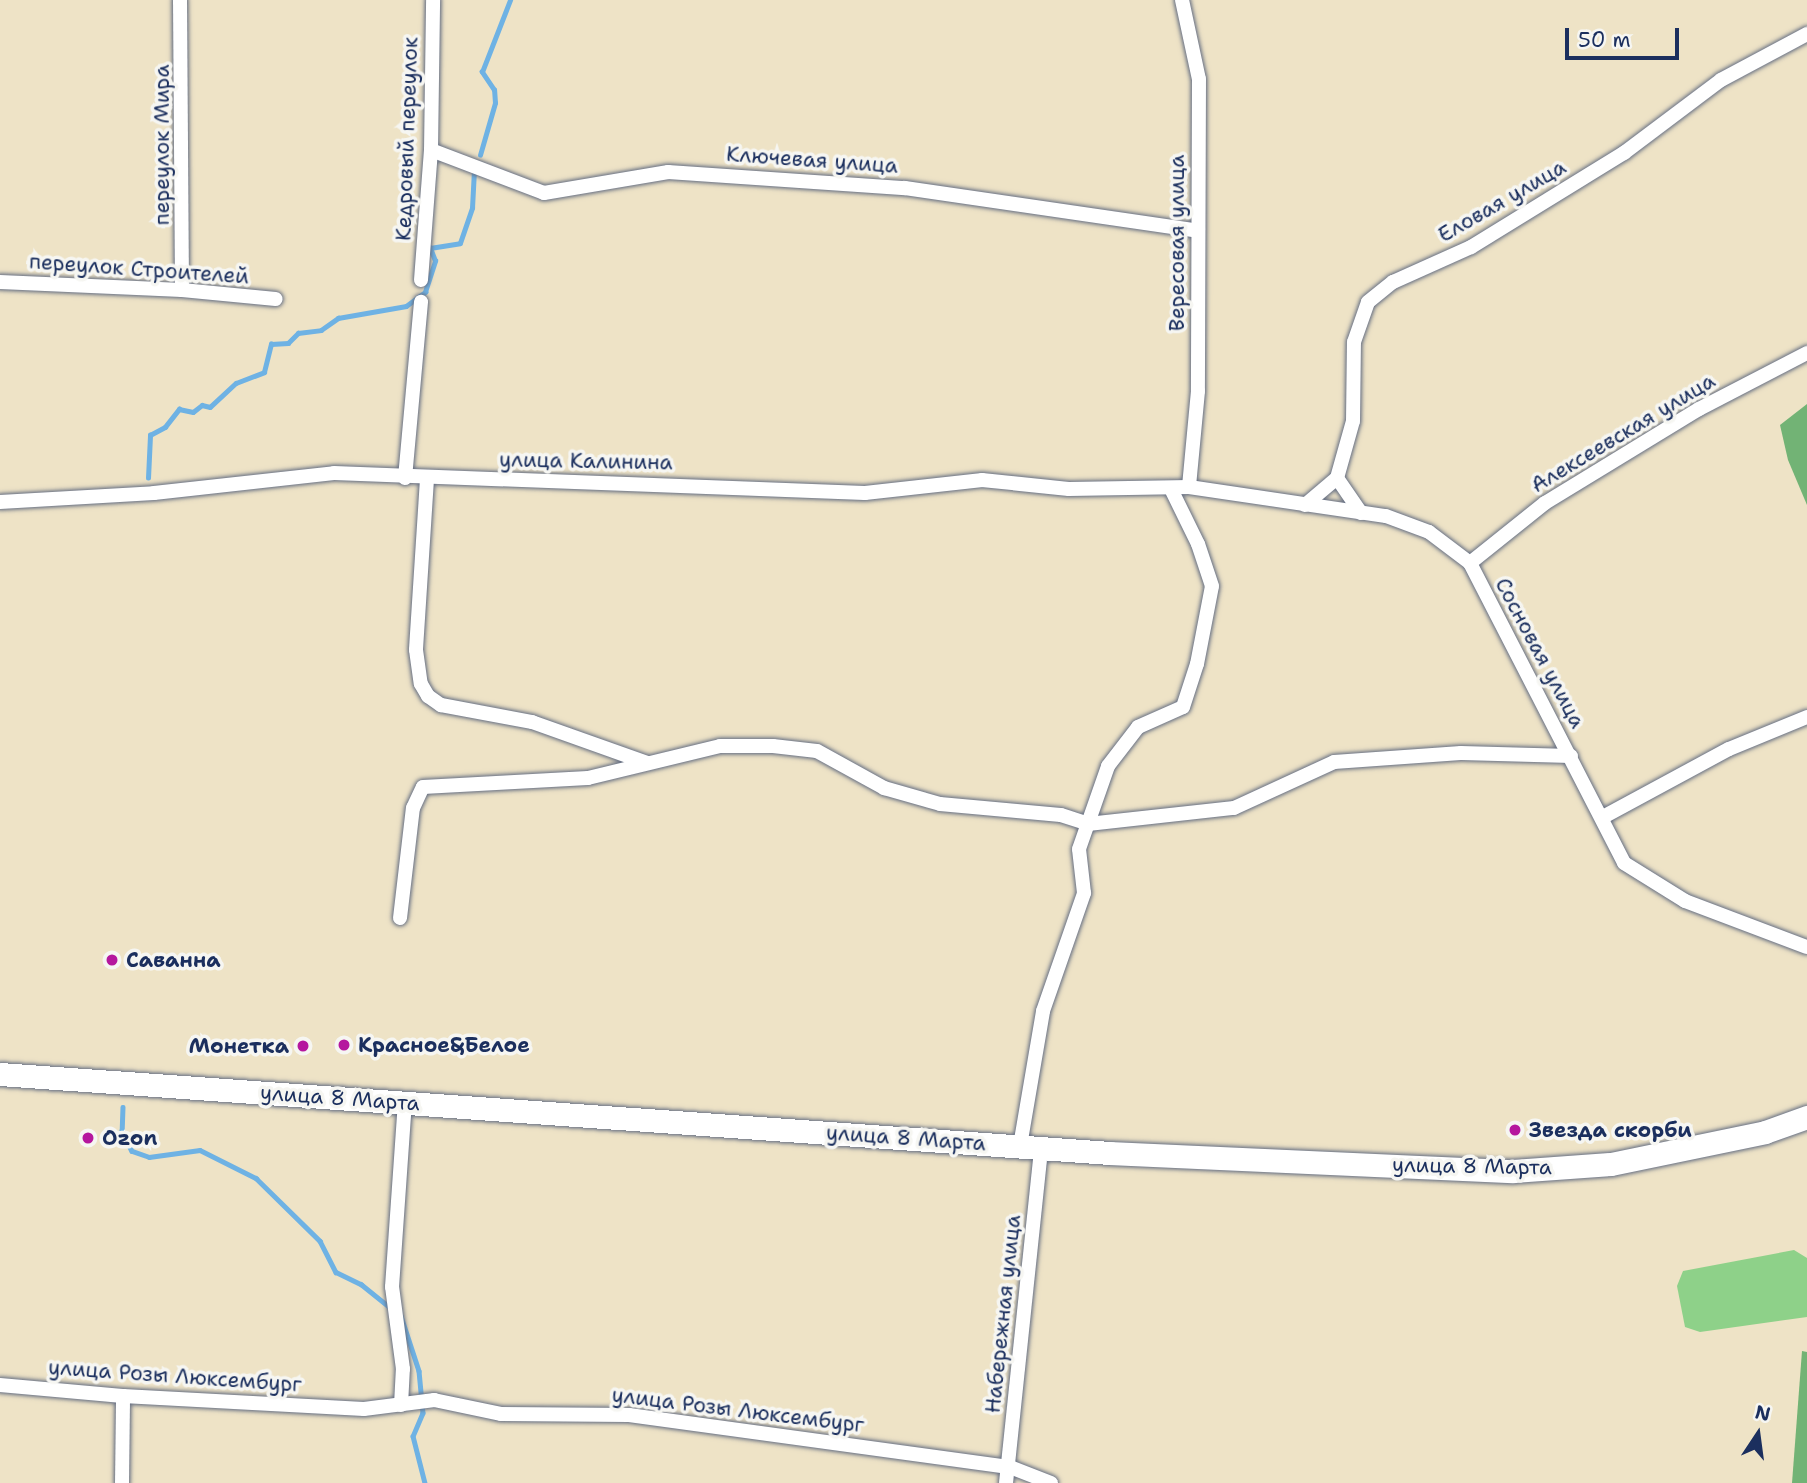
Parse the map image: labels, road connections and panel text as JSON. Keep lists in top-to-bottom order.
{
  "streets": {
    "main road": ["улица 8 Марта"],
    "street": [
      "Кедровый переулок",
      "переулок Мира",
      "Ключевая улица",
      "Еловая улица",
      "Вересовая улица",
      "переулок Строителей",
      "Алексеевская улица",
      "улица Калинина",
      "Сосновая улица",
      "Набережная улица",
      "улица Розы Люксембург"
    ]
  },
  "crossings": [
    ["Кедровый переулок", "Ключевая улица"],
    ["переулок Мира", "переулок Строителей"],
    ["Ключевая улица", "Вересовая улица"],
    ["Вересовая улица", "Сосновая улица"],
    ["Алексеевская улица", "Сосновая улица"],
    ["улица Калинина", "Сосновая улица"],
    ["улица 8 Марта", "Набережная улица"],
    ["Набережная улица", "улица Розы Люксембург"]
  ],
  "places": [
    "Саванна",
    "Красное&Белое",
    "Монетка",
    "Звезда скорби",
    "Ozon"
  ],
  "scale_bar": "50 m",
  "north": "top"
}
